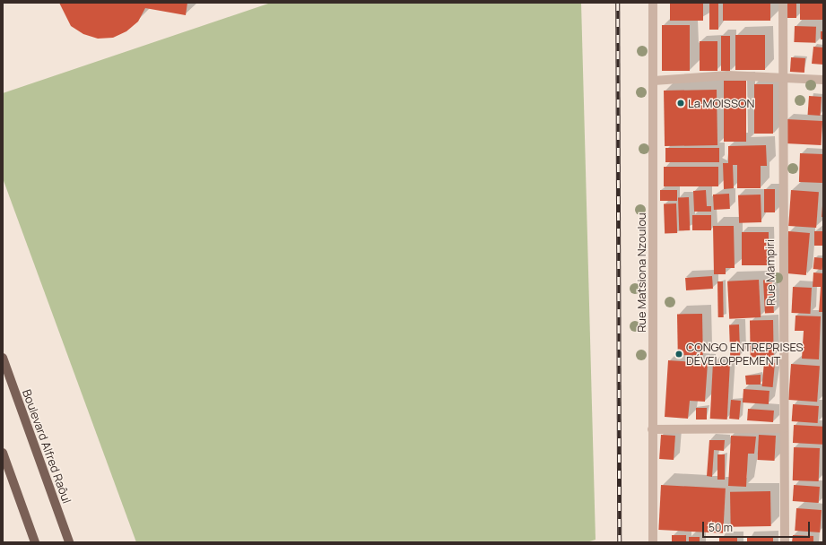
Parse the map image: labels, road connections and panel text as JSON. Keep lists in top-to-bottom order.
{
  "streets": {
    "main road": ["Boulevard Alfred Raôul"],
    "street": ["Rue Matsiona Nzoulou", "Rue Mampiri"]
  },
  "places": ["La MOISSON", "CONGO ENTREPRISES DÉVELOPPEMENT"],
  "scale_bar": "50 m"
}
